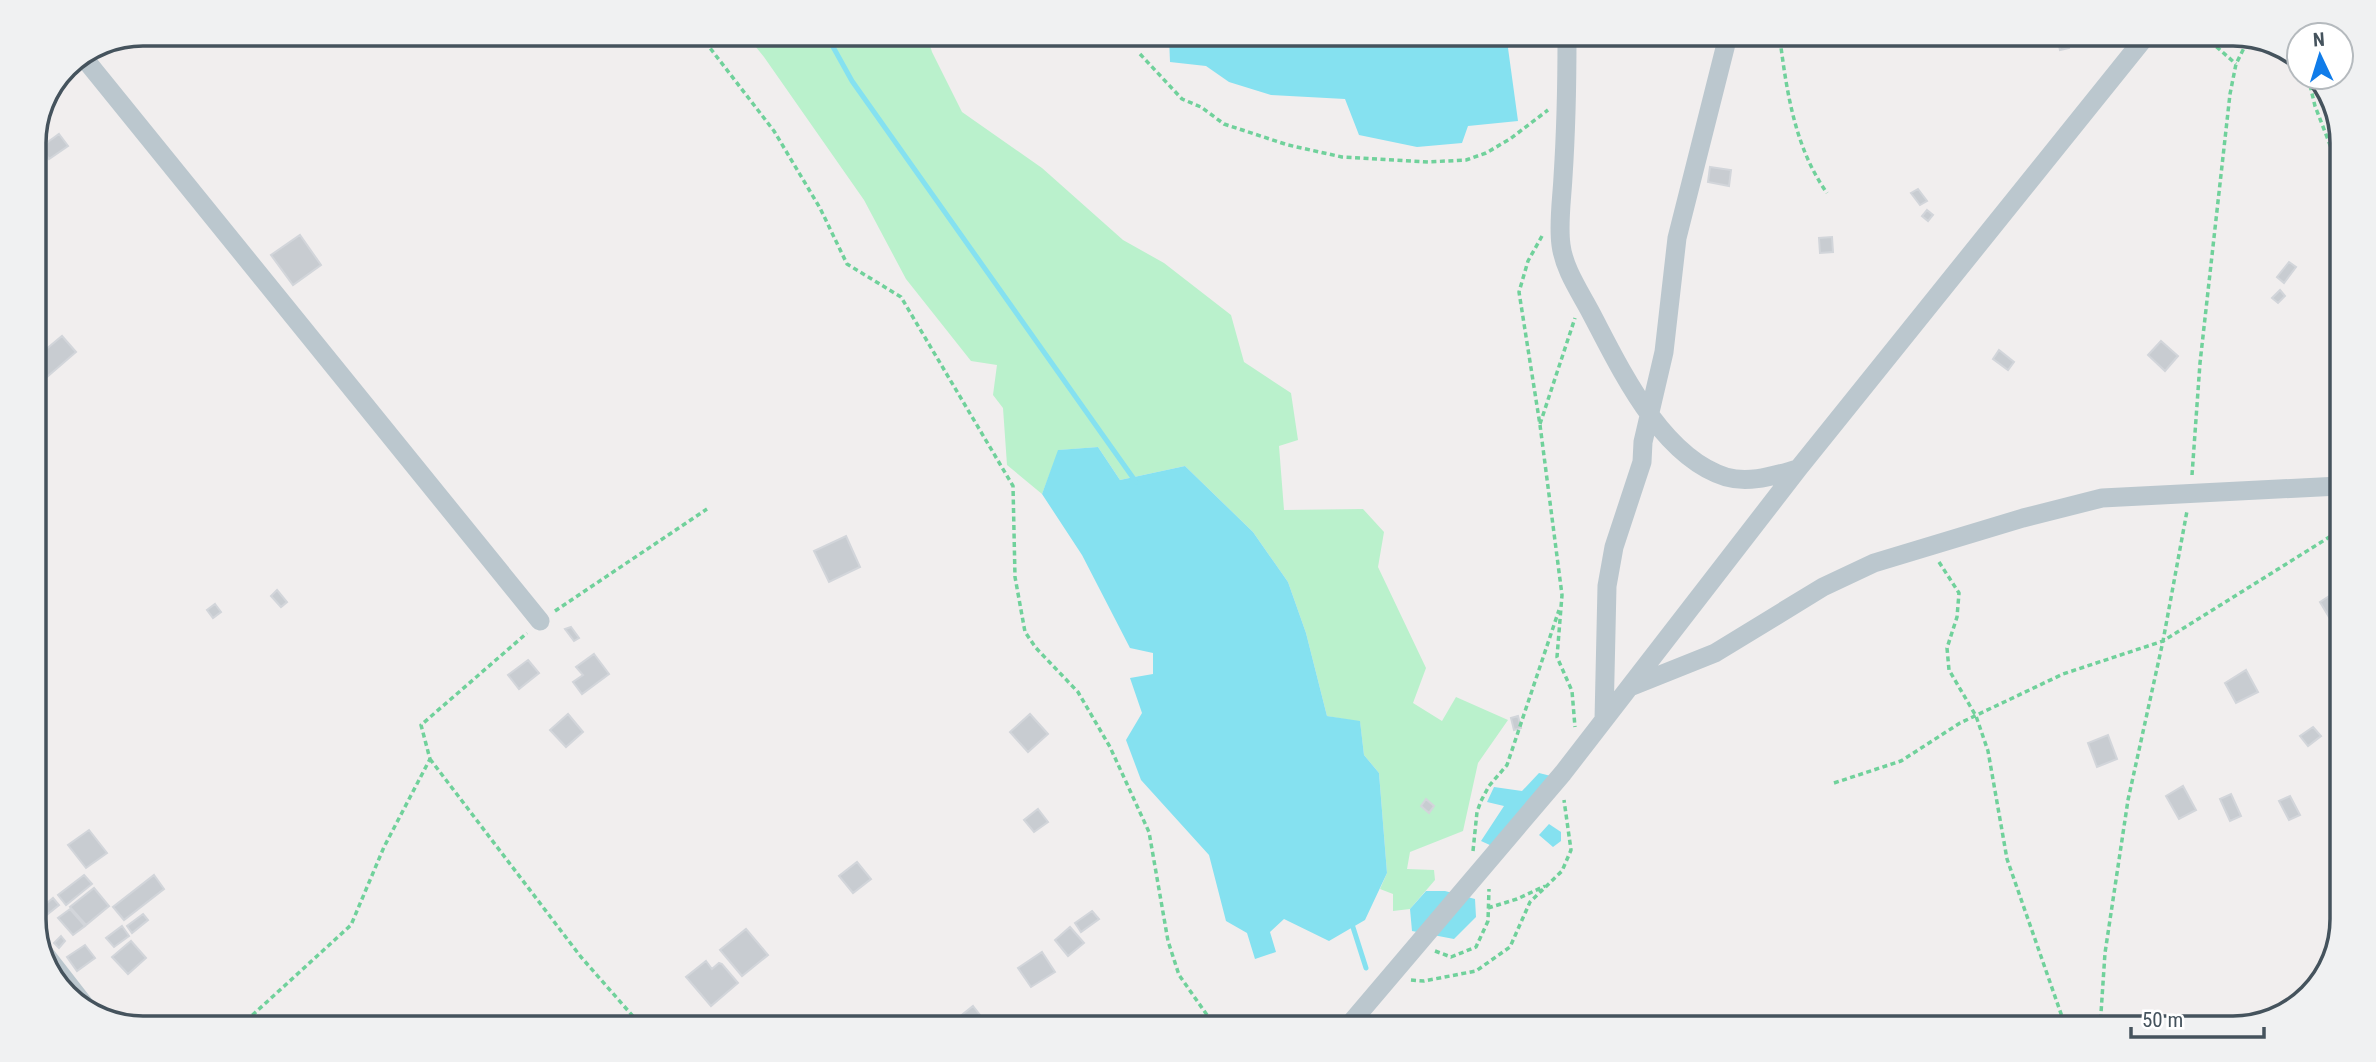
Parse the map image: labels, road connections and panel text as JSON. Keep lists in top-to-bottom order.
{
  "scale_bar": "50 m",
  "north": "top"
}
